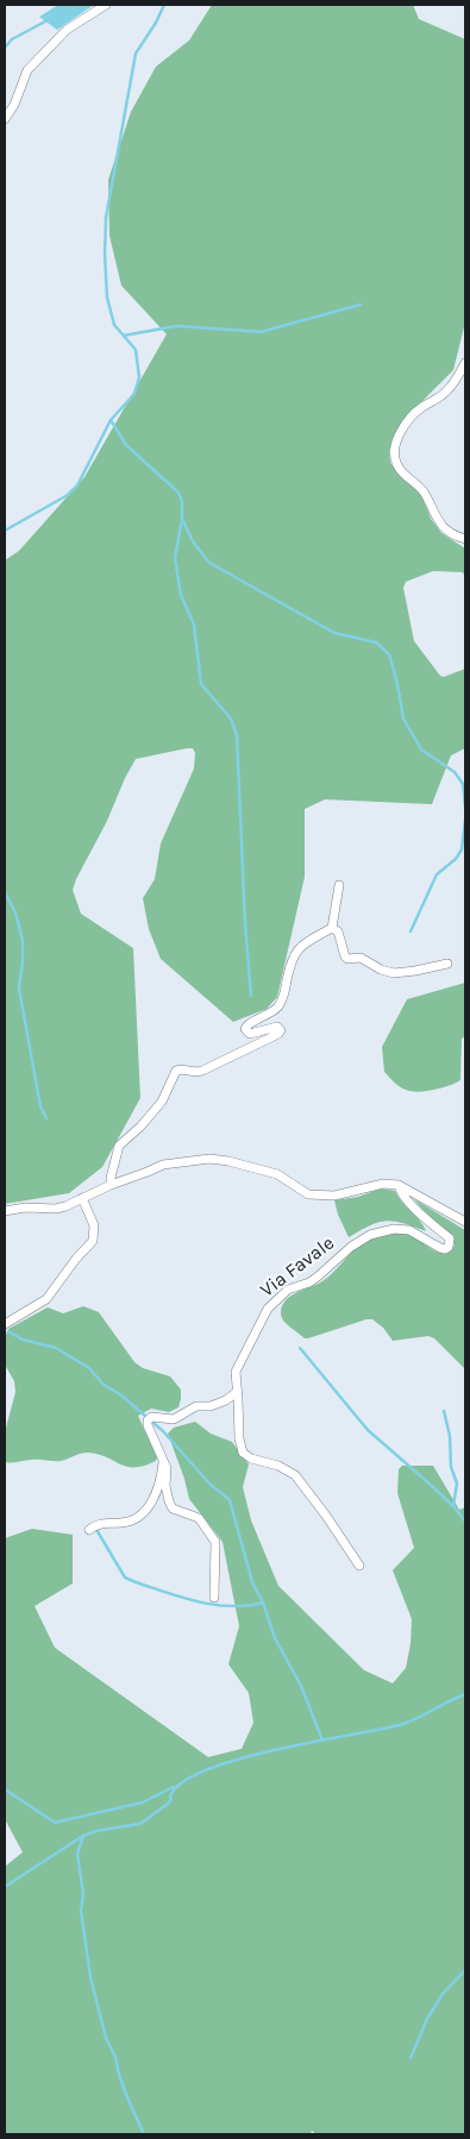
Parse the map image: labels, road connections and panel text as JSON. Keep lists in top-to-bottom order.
{
  "streets": {
    "street": ["Via Favale"]
  }
}
